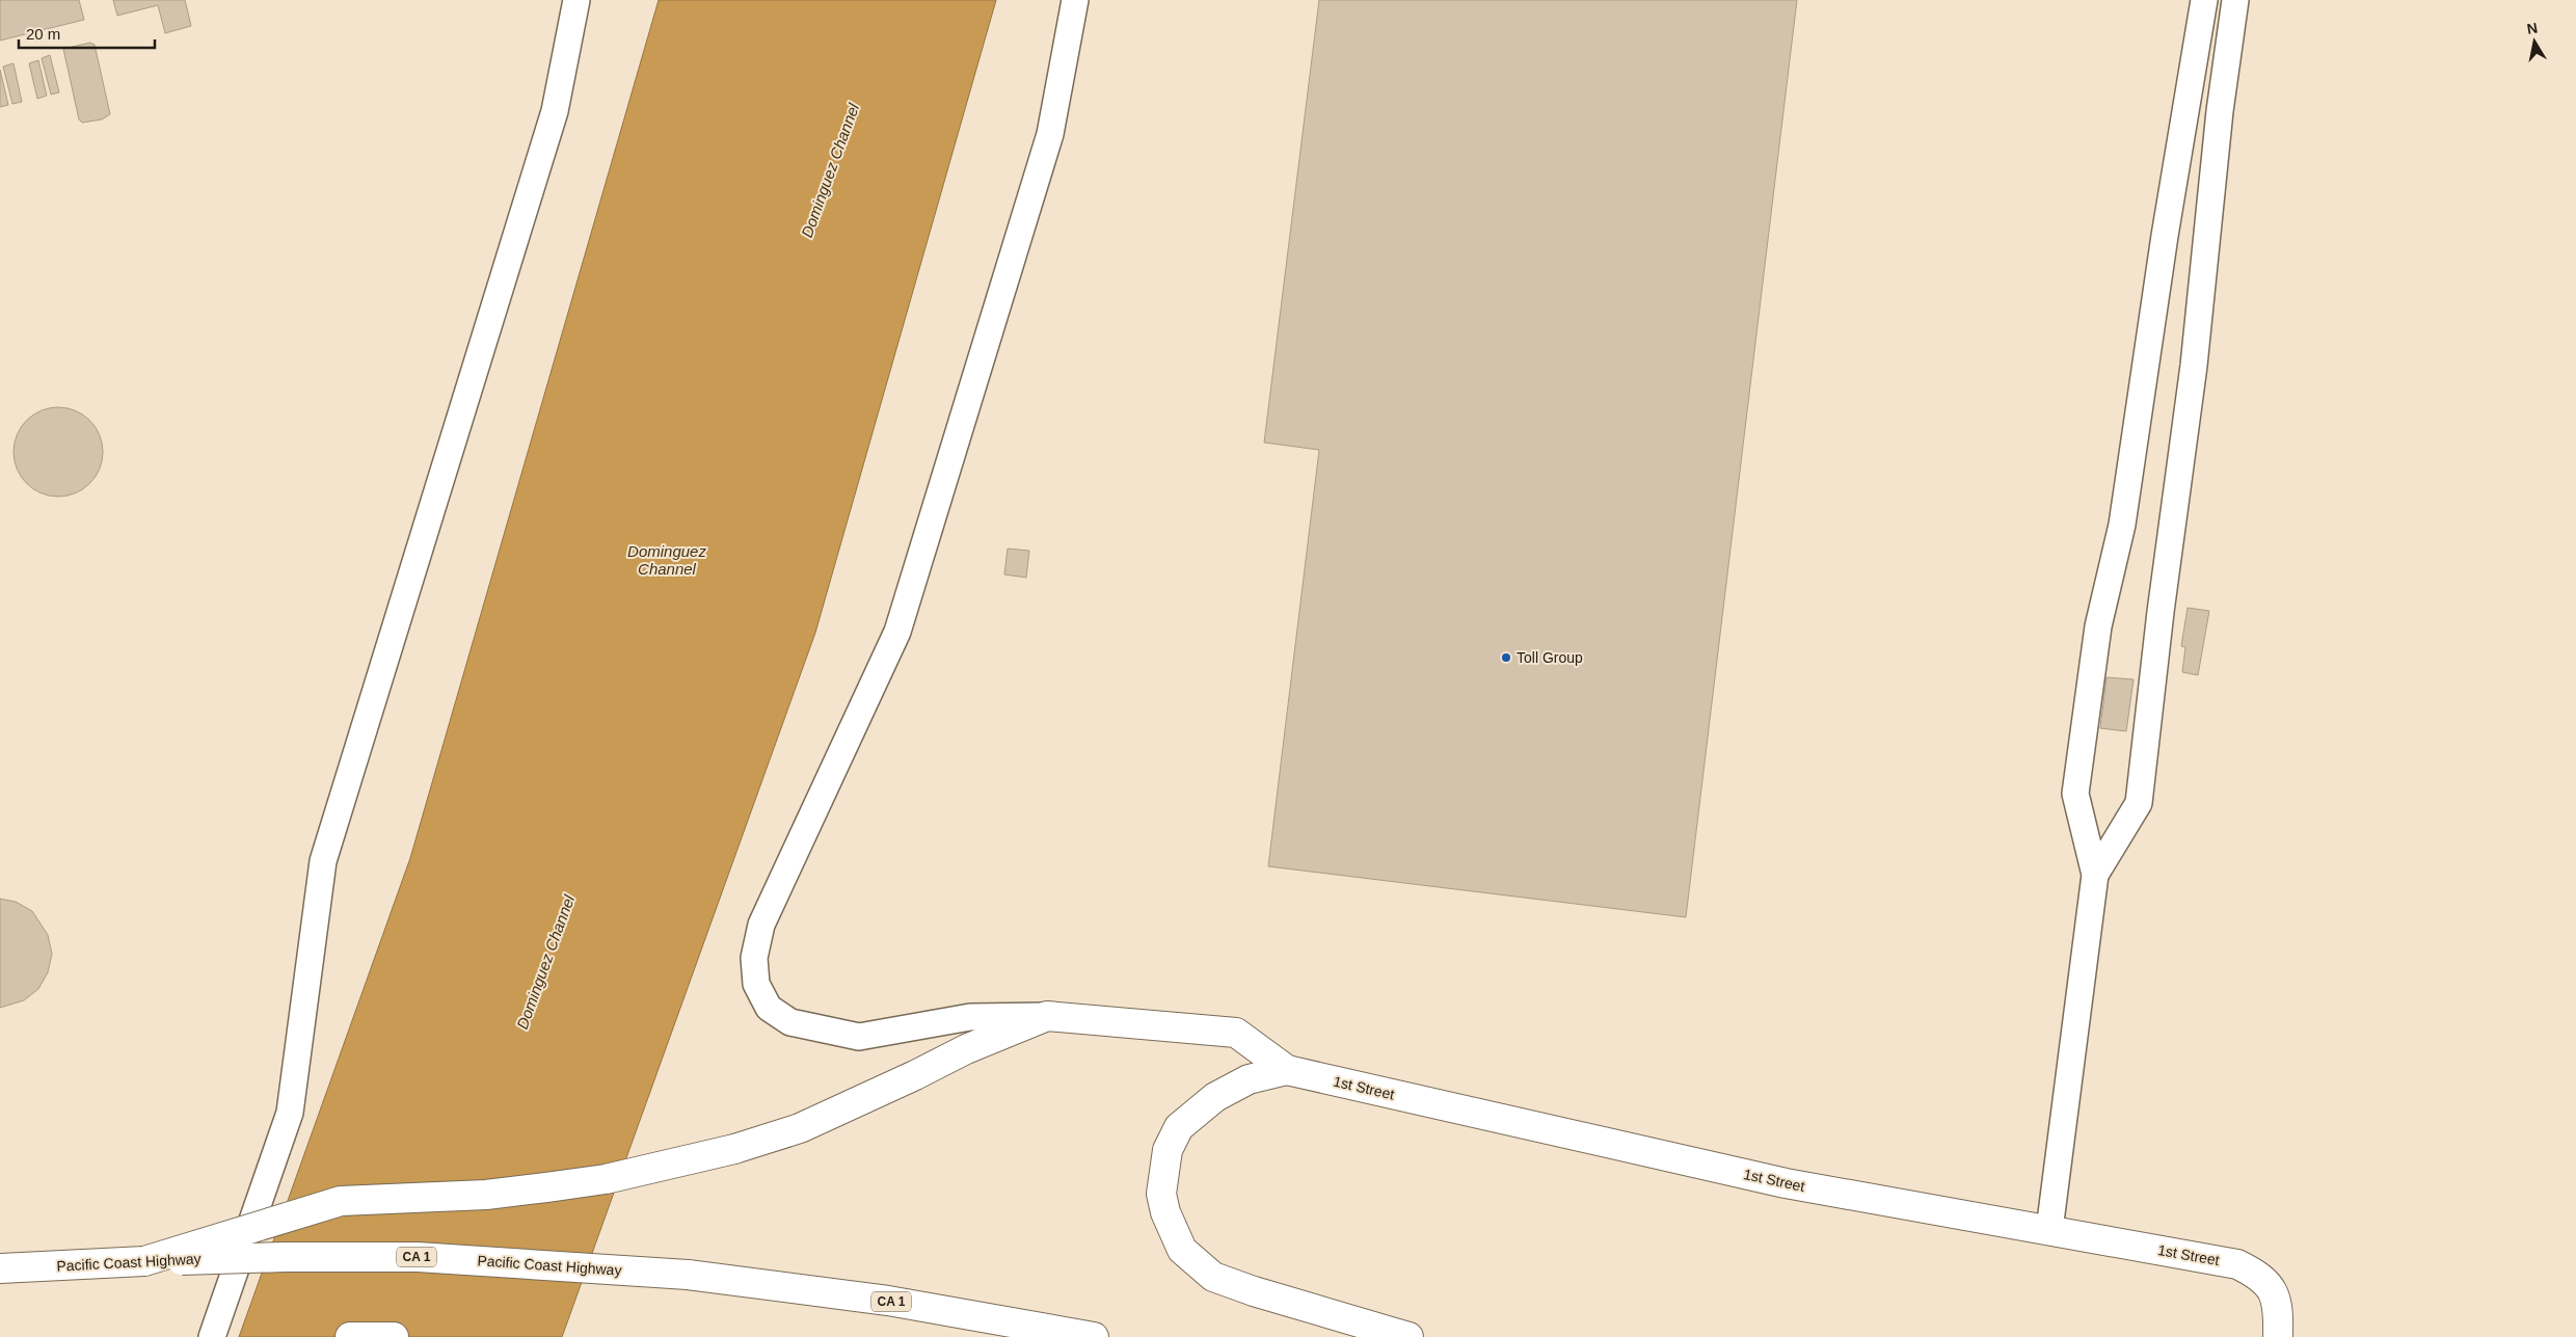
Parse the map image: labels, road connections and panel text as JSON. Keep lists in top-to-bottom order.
{
  "streets": {
    "main road": ["1st Street", "CA 1", "Pacific Coast Highway"]
  },
  "water": ["Dominguez Channel"],
  "places": ["Toll Group"],
  "scale_bar": "20 m",
  "north": "top"
}
